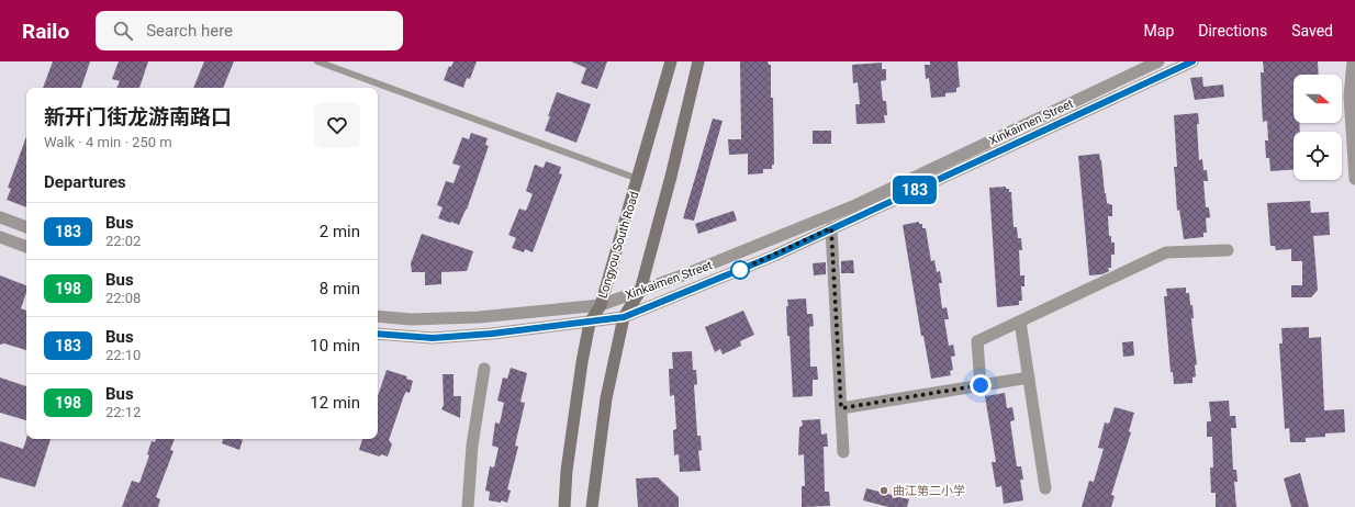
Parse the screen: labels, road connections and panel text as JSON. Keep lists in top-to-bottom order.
{
  "streets": {
    "main road": ["Longyou South Road"],
    "street": ["Xinkaimen Street"]
  },
  "crossings": [
    ["Xinkaimen Street", "Longyou South Road"]
  ],
  "places": ["曲江第二小学"],
  "lines": ["bus line 183"],
  "north": "right",
  "page": {
    "header": "Railo",
    "search": "Search here",
    "nav": ["Map", "Directions", "Saved"],
    "on_map": "183",
    "heading": [
      ["新开门街龙游南路口", "Walk · 4 min · 250 m"],
      "Departures"
    ],
    "list": [
      {
        "mark": "183",
        "name": "Bus",
        "note": "22:02",
        "value": "2 min"
      },
      {
        "mark": "198",
        "name": "Bus",
        "note": "22:08",
        "value": "8 min"
      },
      {
        "mark": "183",
        "name": "Bus",
        "note": "22:10",
        "value": "10 min"
      },
      {
        "mark": "198",
        "name": "Bus",
        "note": "22:12",
        "value": "12 min"
      }
    ]
  }
}
